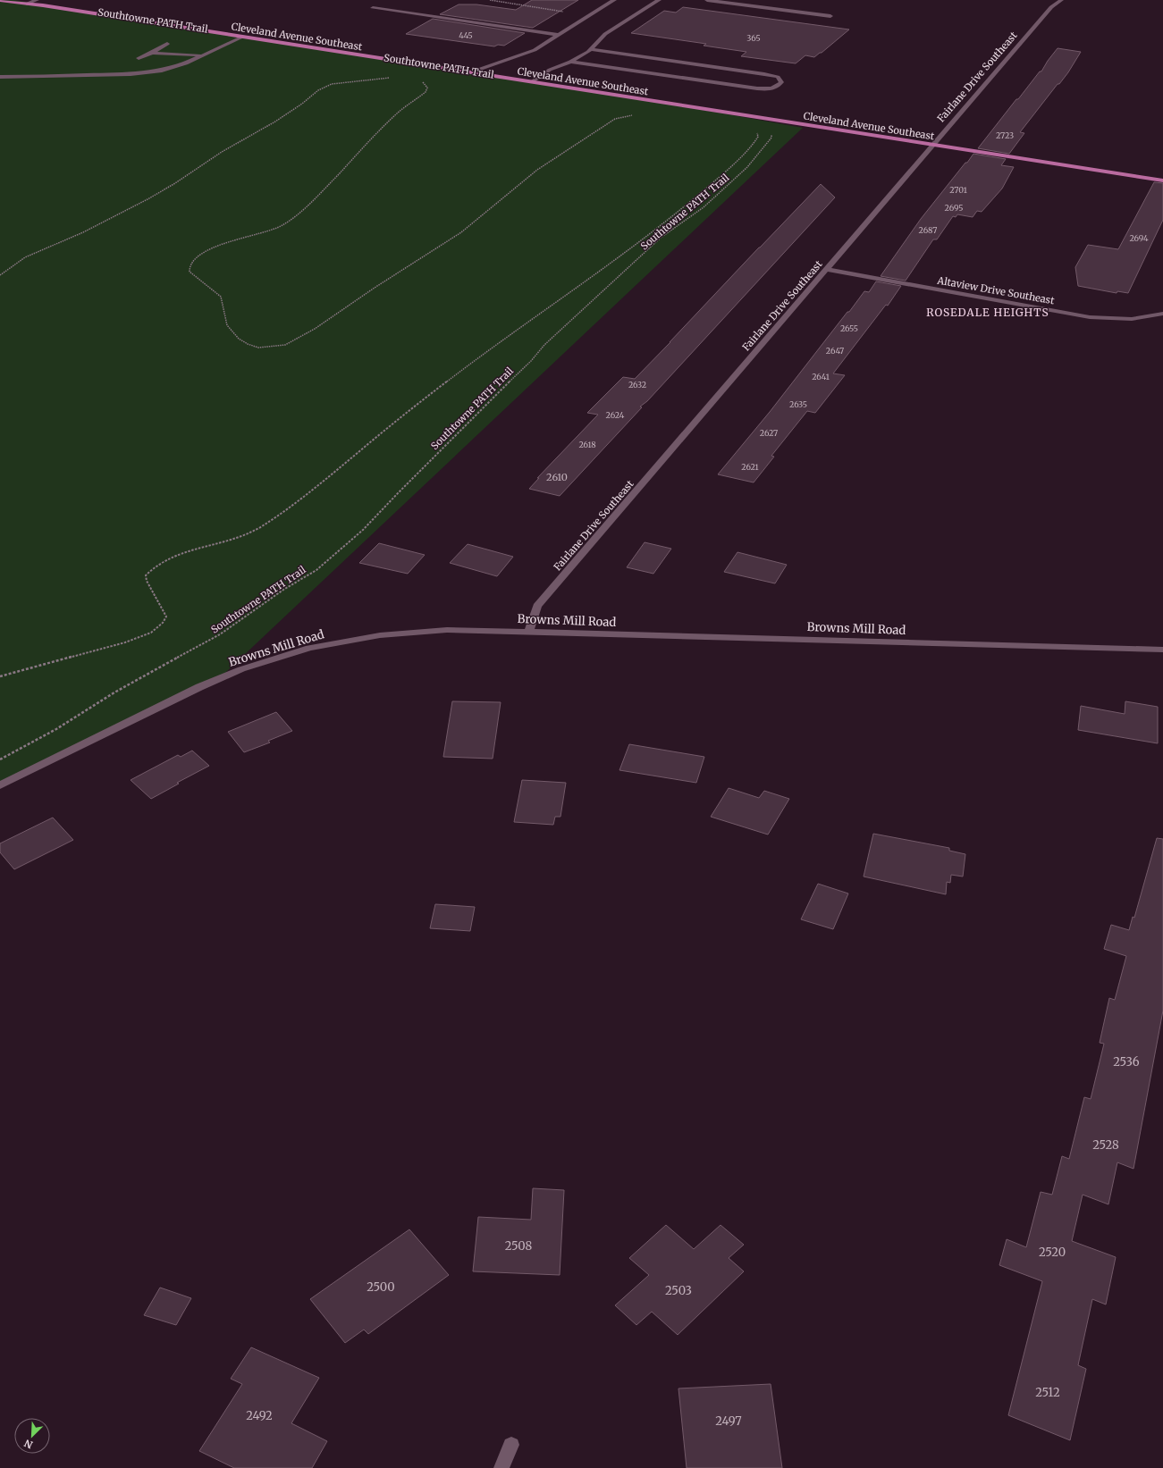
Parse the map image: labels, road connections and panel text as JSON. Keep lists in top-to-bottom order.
{
  "streets": {
    "main road": ["Cleveland Avenue Southeast"],
    "street": ["Fairlane Drive Southeast", "Altaview Drive Southeast", "Browns Mill Road"],
    "path": ["Southtowne PATH Trail"]
  },
  "crossings": [
    ["Cleveland Avenue Southeast", "Fairlane Drive Southeast"],
    ["Fairlane Drive Southeast", "Altaview Drive Southeast"],
    ["Fairlane Drive Southeast", "Browns Mill Road"]
  ],
  "districts": ["ROSEDALE HEIGHTS"],
  "house_numbers": [
    "445",
    "365",
    "2723",
    "2701",
    "2695",
    "2687",
    "2694",
    "2655",
    "2647",
    "2641",
    "2632",
    "2635",
    "2624",
    "2627",
    "2618",
    "2621",
    "2610",
    "2536",
    "2528",
    "2508",
    "2520",
    "2500",
    "2503",
    "2512",
    "2492",
    "2497"
  ],
  "north": "bottom left"
}
